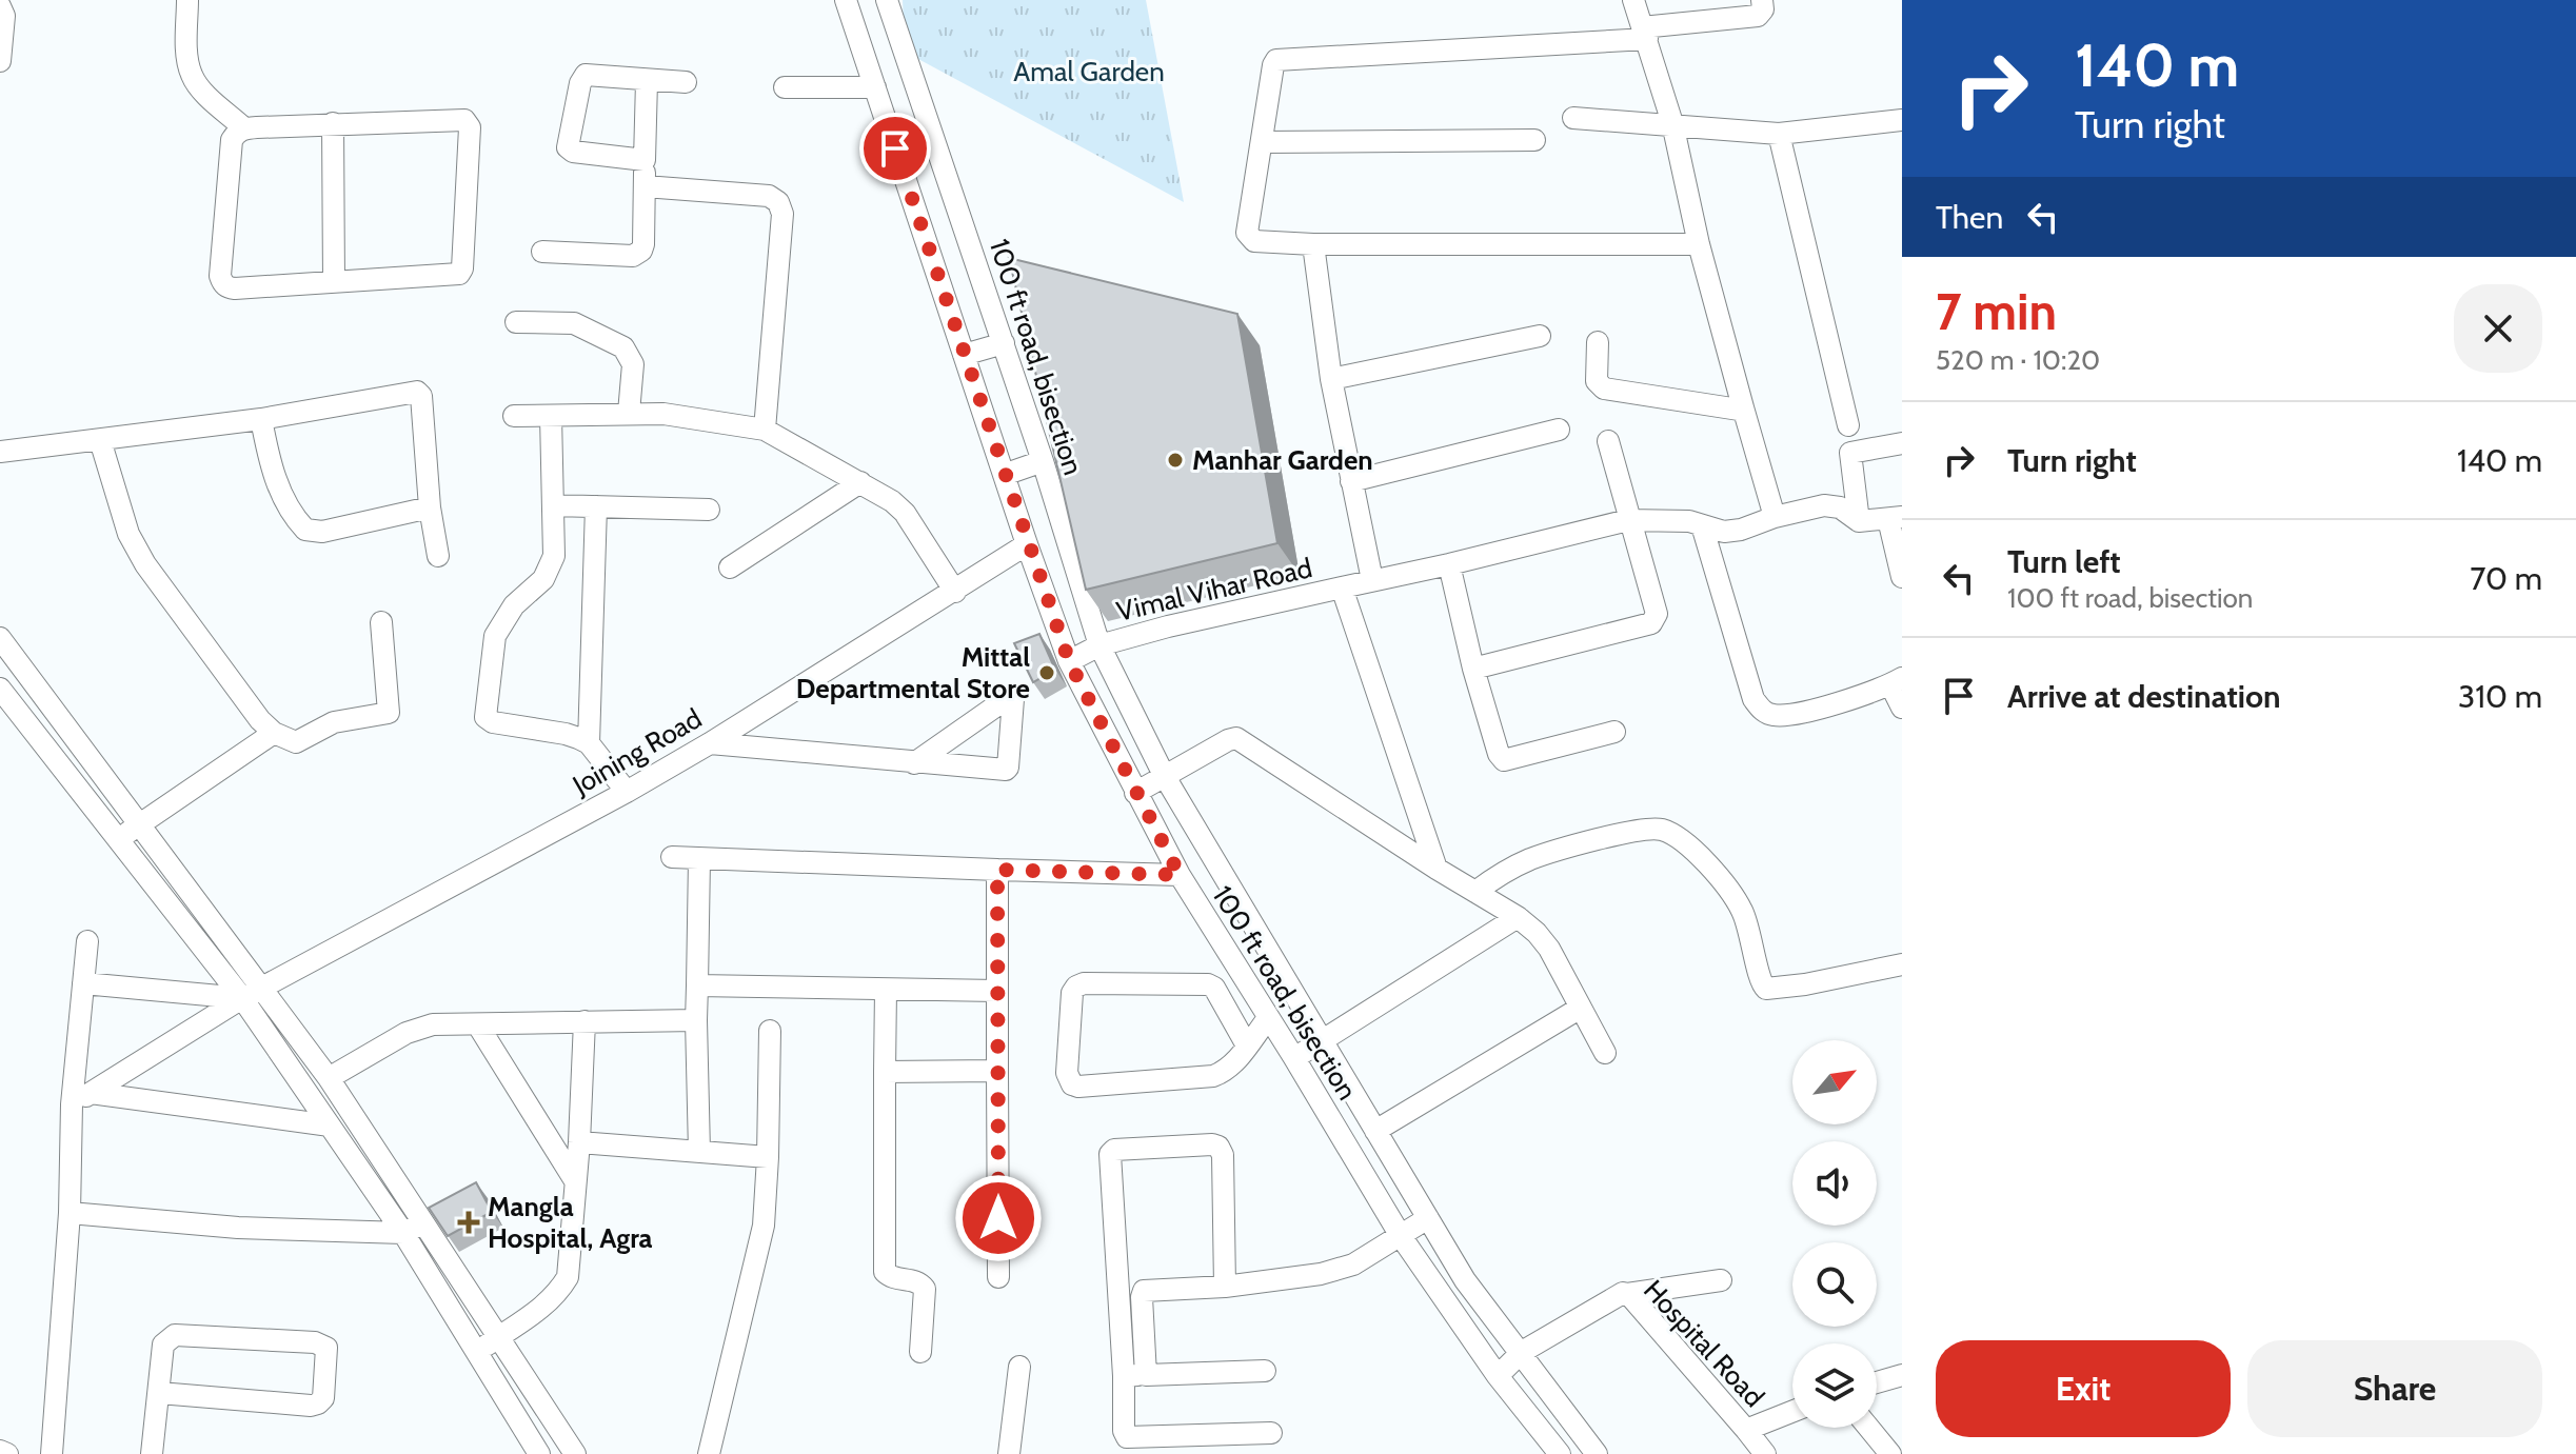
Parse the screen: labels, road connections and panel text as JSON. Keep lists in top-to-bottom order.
{
  "streets": {
    "street": [
      "100 ft road, bisection",
      "Vimal Vihar Road",
      "Joining Road",
      "Hospital Road"
    ]
  },
  "crossings": [
    ["100 ft road, bisection", "Vimal Vihar Road"],
    ["100 ft road, bisection", "Joining Road"],
    ["100 ft road, bisection", "Hospital Road"]
  ],
  "parks": ["Amal Garden"],
  "places": {
    "other": ["Manhar Garden", "Mittal Departmental Store"],
    "health": ["Mangla Hospital, Agra"]
  },
  "north": "top right",
  "page": {
    "turn": ["140 m", "Turn right"],
    "then": "Then",
    "heading": ["7 min", "520 m · 10:20"],
    "list": [
      {
        "name": "Turn right",
        "value": "140 m"
      },
      {
        "name": "Turn left",
        "note": "100 ft road, bisection",
        "value": "70 m"
      },
      {
        "name": "Arrive at destination",
        "value": "310 m"
      }
    ],
    "buttons": ["Exit", "Share"]
  }
}
